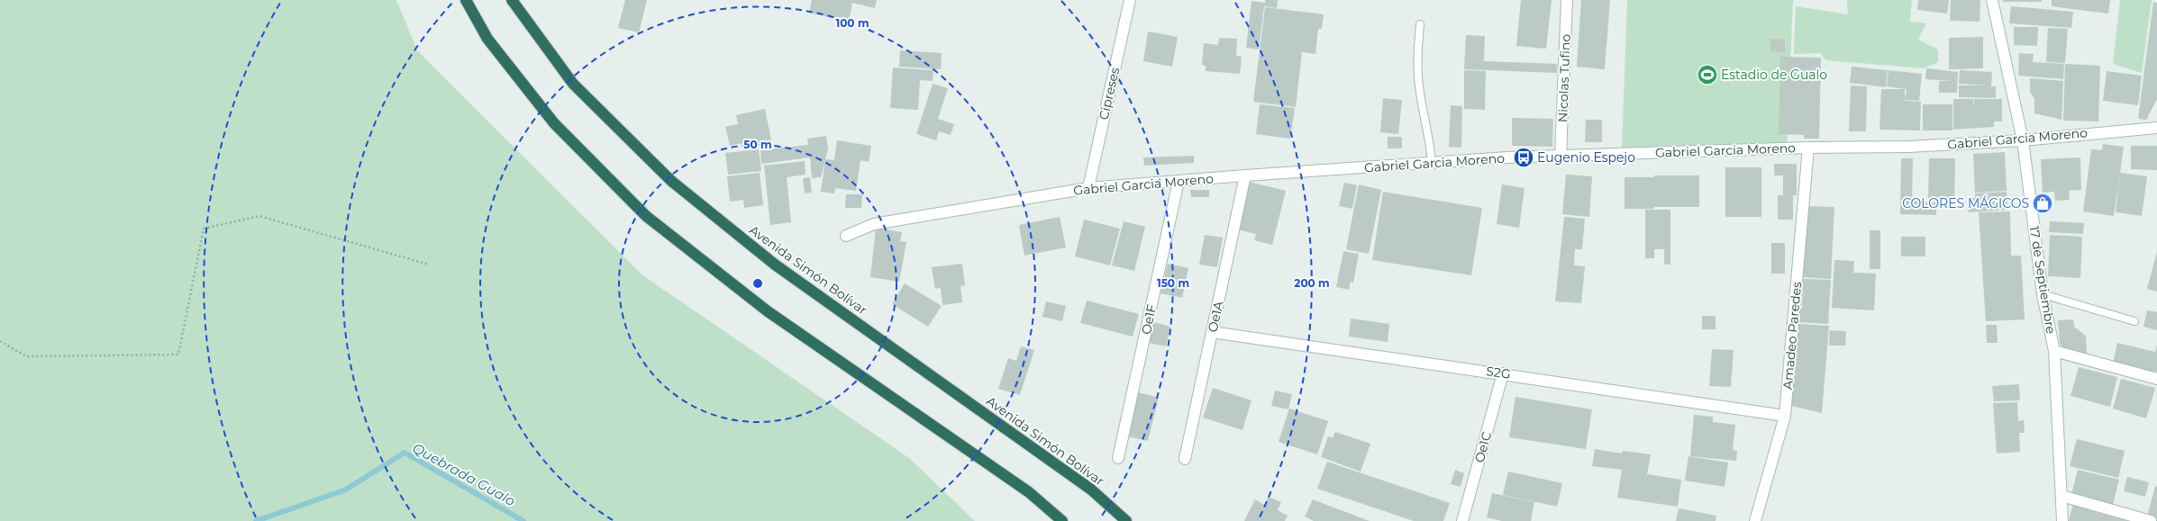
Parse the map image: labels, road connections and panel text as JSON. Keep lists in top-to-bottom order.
{
  "streets": {
    "highway": ["Avenida Simón Bolívar"],
    "street": [
      "Nicolas Tufino",
      "Cipreses",
      "Gabriel Garcia Moreno",
      "17 de Septiembre",
      "Oe1A",
      "Oe1F",
      "Amadeo Paredes",
      "S2G",
      "Oe1C"
    ]
  },
  "crossings": [
    ["Nicolas Tufino", "Gabriel Garcia Moreno"],
    ["Cipreses", "Gabriel Garcia Moreno"],
    ["Gabriel Garcia Moreno", "17 de Septiembre"],
    ["Gabriel Garcia Moreno", "Oe1A"],
    ["Gabriel Garcia Moreno", "Oe1F"],
    ["Gabriel Garcia Moreno", "Amadeo Paredes"],
    ["Oe1A", "S2G"],
    ["Amadeo Paredes", "S2G"],
    ["S2G", "Oe1C"]
  ],
  "water": ["Quebrada Gualo"],
  "places": {
    "sports": ["Estadio de Gualo"],
    "bus stop": ["Eugenio Espejo"],
    "shop": ["COLORES MÁGICOS"]
  },
  "rings": [
    "100 m",
    "50 m",
    "150 m",
    "200 m"
  ]
}
